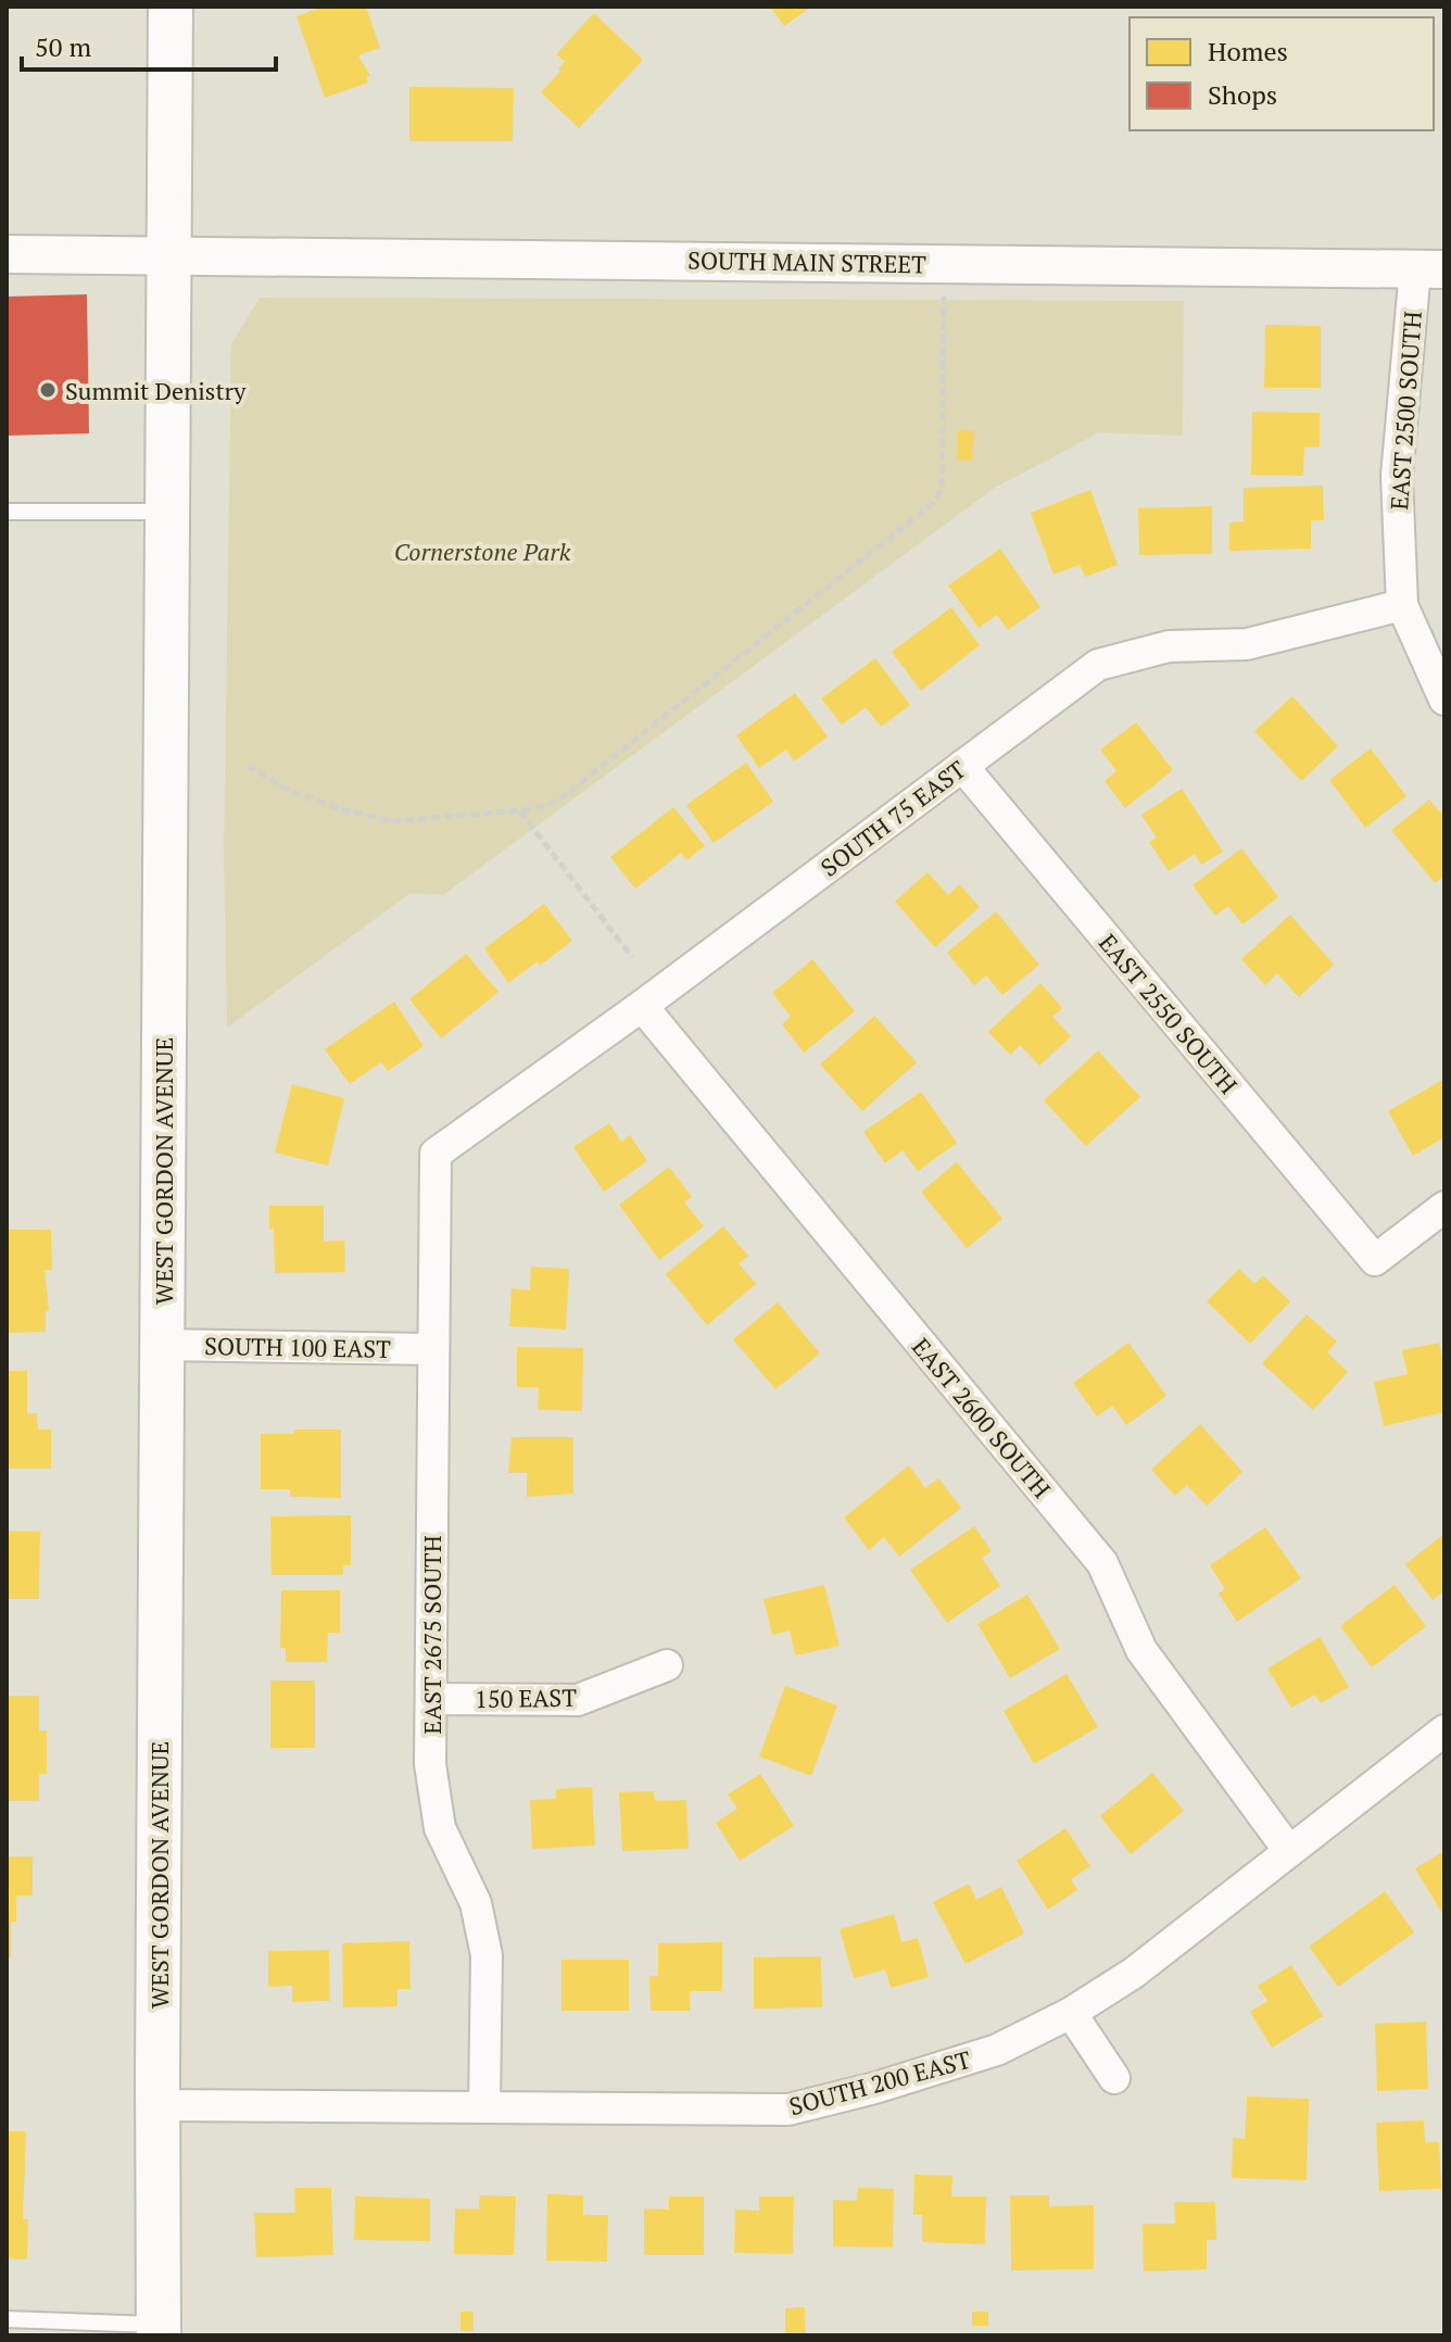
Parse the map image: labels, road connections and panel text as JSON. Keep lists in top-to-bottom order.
{
  "streets": {
    "main road": ["WEST GORDON AVENUE"],
    "street": [
      "SOUTH MAIN STREET",
      "EAST 2500 SOUTH",
      "SOUTH 75 EAST",
      "EAST 2550 SOUTH",
      "SOUTH 100 EAST",
      "EAST 2600 SOUTH",
      "EAST 2675 SOUTH",
      "150 EAST",
      "SOUTH 200 EAST"
    ]
  },
  "crossings": [
    ["SOUTH MAIN STREET", "EAST 2500 SOUTH"],
    ["SOUTH MAIN STREET", "WEST GORDON AVENUE"],
    ["EAST 2500 SOUTH", "SOUTH 75 EAST"],
    ["SOUTH 75 EAST", "EAST 2550 SOUTH"],
    ["SOUTH 75 EAST", "EAST 2600 SOUTH"],
    ["SOUTH 75 EAST", "EAST 2675 SOUTH"],
    ["WEST GORDON AVENUE", "SOUTH 100 EAST"],
    ["WEST GORDON AVENUE", "SOUTH 200 EAST"],
    ["SOUTH 100 EAST", "EAST 2675 SOUTH"],
    ["EAST 2600 SOUTH", "SOUTH 200 EAST"],
    ["EAST 2675 SOUTH", "150 EAST"],
    ["EAST 2675 SOUTH", "SOUTH 200 EAST"]
  ],
  "parks": ["Cornerstone Park"],
  "places": ["Summit Denistry"],
  "legend": ["Homes", "Shops"],
  "scale_bar": "50 m"
}
